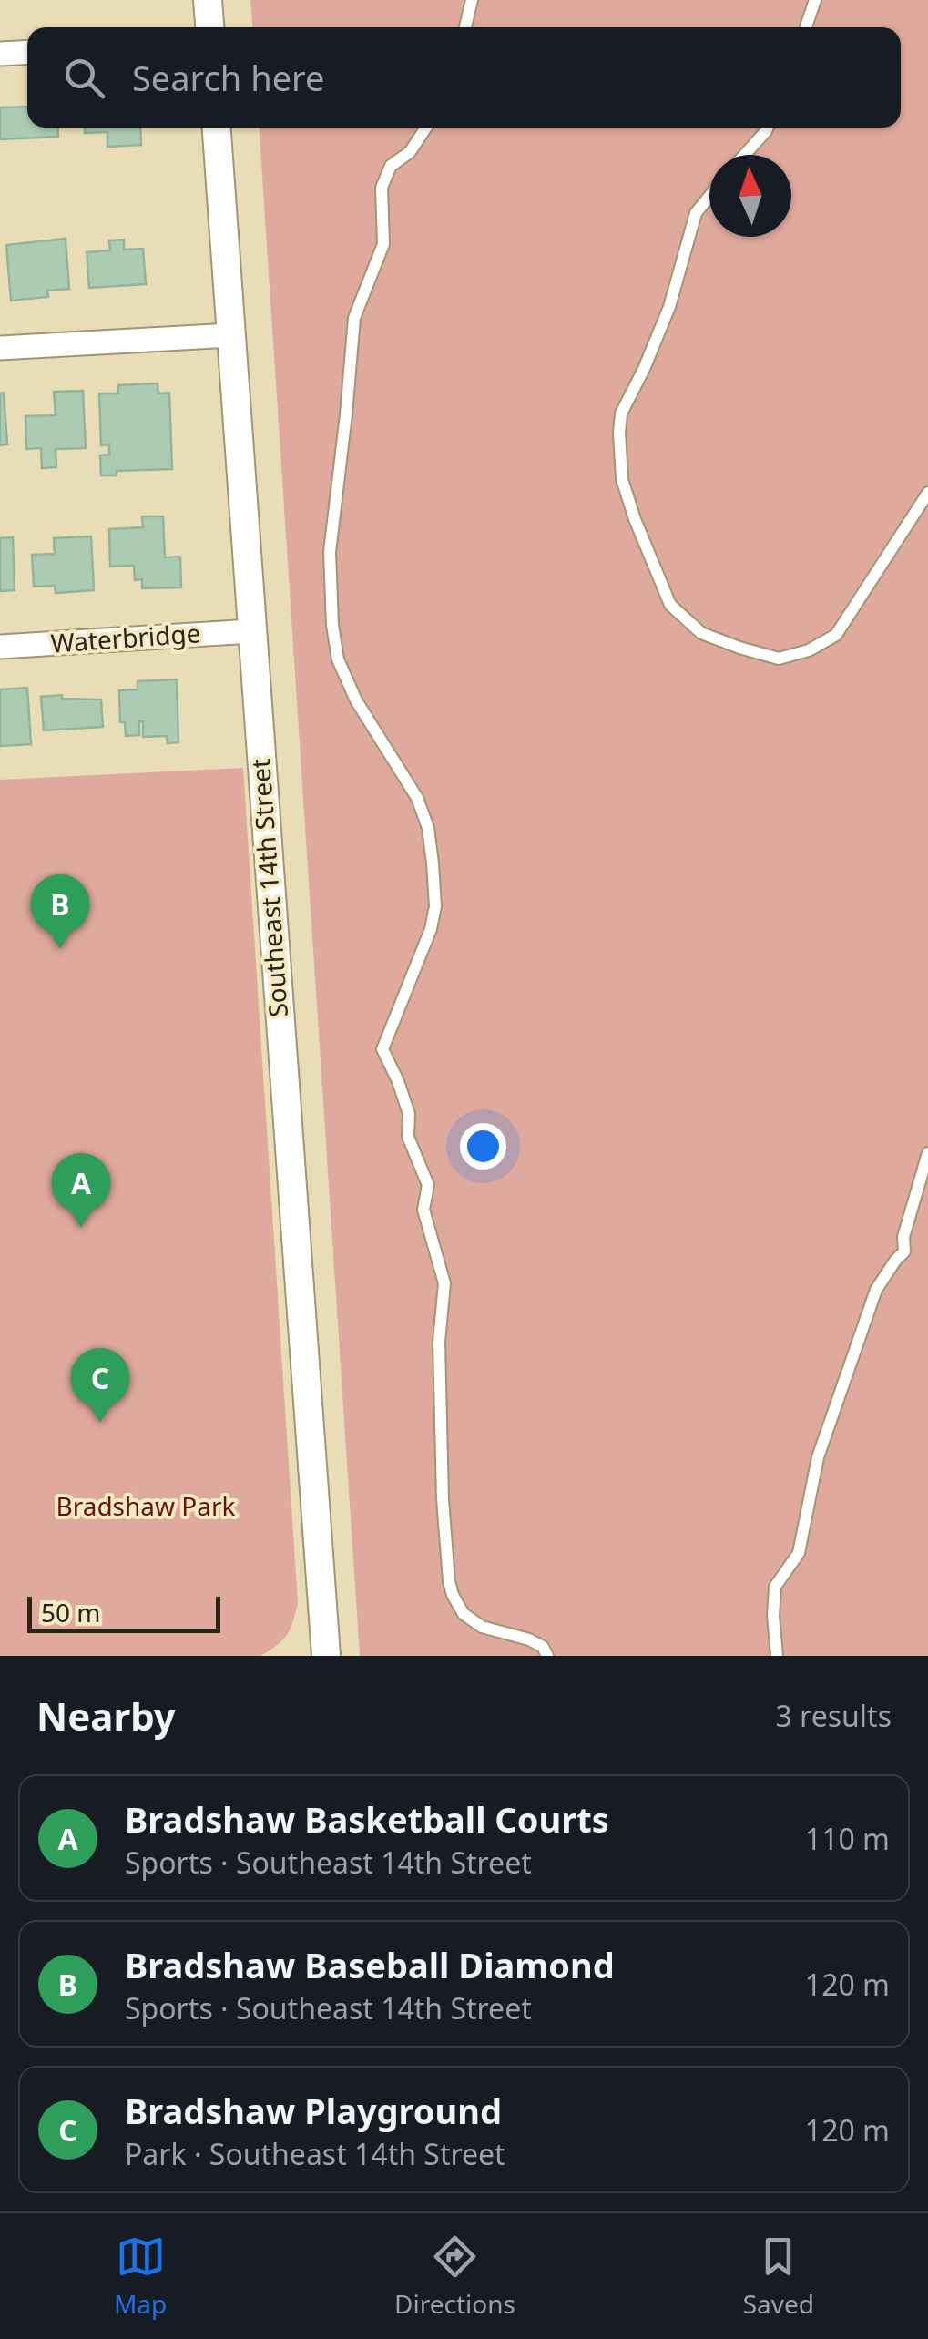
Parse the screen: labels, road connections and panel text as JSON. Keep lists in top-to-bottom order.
{
  "streets": {
    "street": ["Waterbridge", "Southeast 14th Street"]
  },
  "crossings": [
    ["Waterbridge", "Southeast 14th Street"]
  ],
  "parks": ["Bradshaw Park"],
  "scale_bar": "50 m",
  "north": "top",
  "page": {
    "search": "Search here",
    "pins": ["B", "A", "C"],
    "scale": "50 m",
    "heading": ["Nearby", "3 results"],
    "list": [
      {
        "mark": "A",
        "name": "Bradshaw Basketball Courts",
        "note": "Sports · Southeast 14th Street",
        "value": "110 m"
      },
      {
        "mark": "B",
        "name": "Bradshaw Baseball Diamond",
        "note": "Sports · Southeast 14th Street",
        "value": "120 m"
      },
      {
        "mark": "C",
        "name": "Bradshaw Playground",
        "note": "Park · Southeast 14th Street",
        "value": "120 m"
      }
    ],
    "nav": ["Map", "Directions", "Saved"]
  }
}
